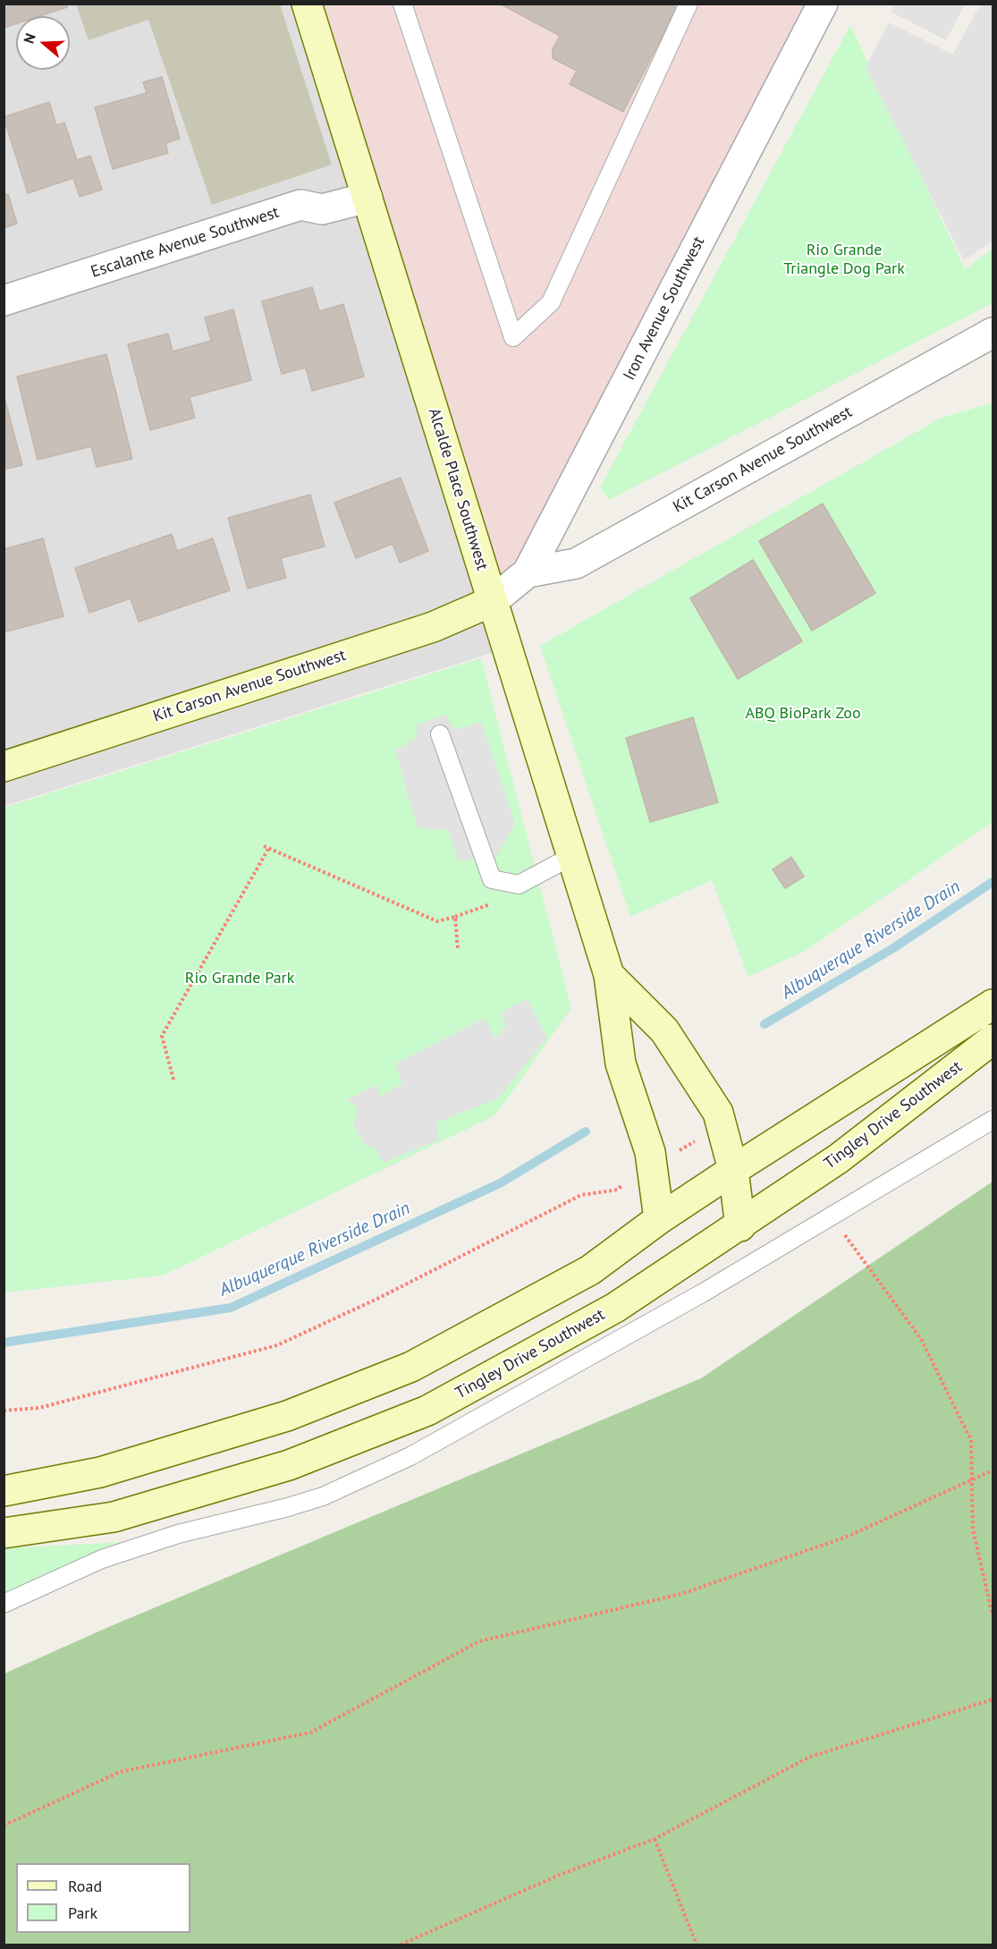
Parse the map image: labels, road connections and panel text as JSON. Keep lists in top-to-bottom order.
{
  "streets": {
    "street": [
      "Escalante Avenue Southwest",
      "Iron Avenue Southwest",
      "Kit Carson Avenue Southwest",
      "Alcalde Place Southwest",
      "Tingley Drive Southwest"
    ]
  },
  "crossings": [
    ["Escalante Avenue Southwest", "Alcalde Place Southwest"],
    ["Iron Avenue Southwest", "Kit Carson Avenue Southwest"],
    ["Iron Avenue Southwest", "Alcalde Place Southwest"],
    ["Kit Carson Avenue Southwest", "Alcalde Place Southwest"],
    ["Alcalde Place Southwest", "Tingley Drive Southwest"]
  ],
  "water": ["Albuquerque Riverside Drain"],
  "parks": ["Rio Grande Triangle Dog Park", "ABQ BioPark Zoo", "Rio Grande Park"],
  "legend": ["Road", "Park"],
  "north": "left"
}
